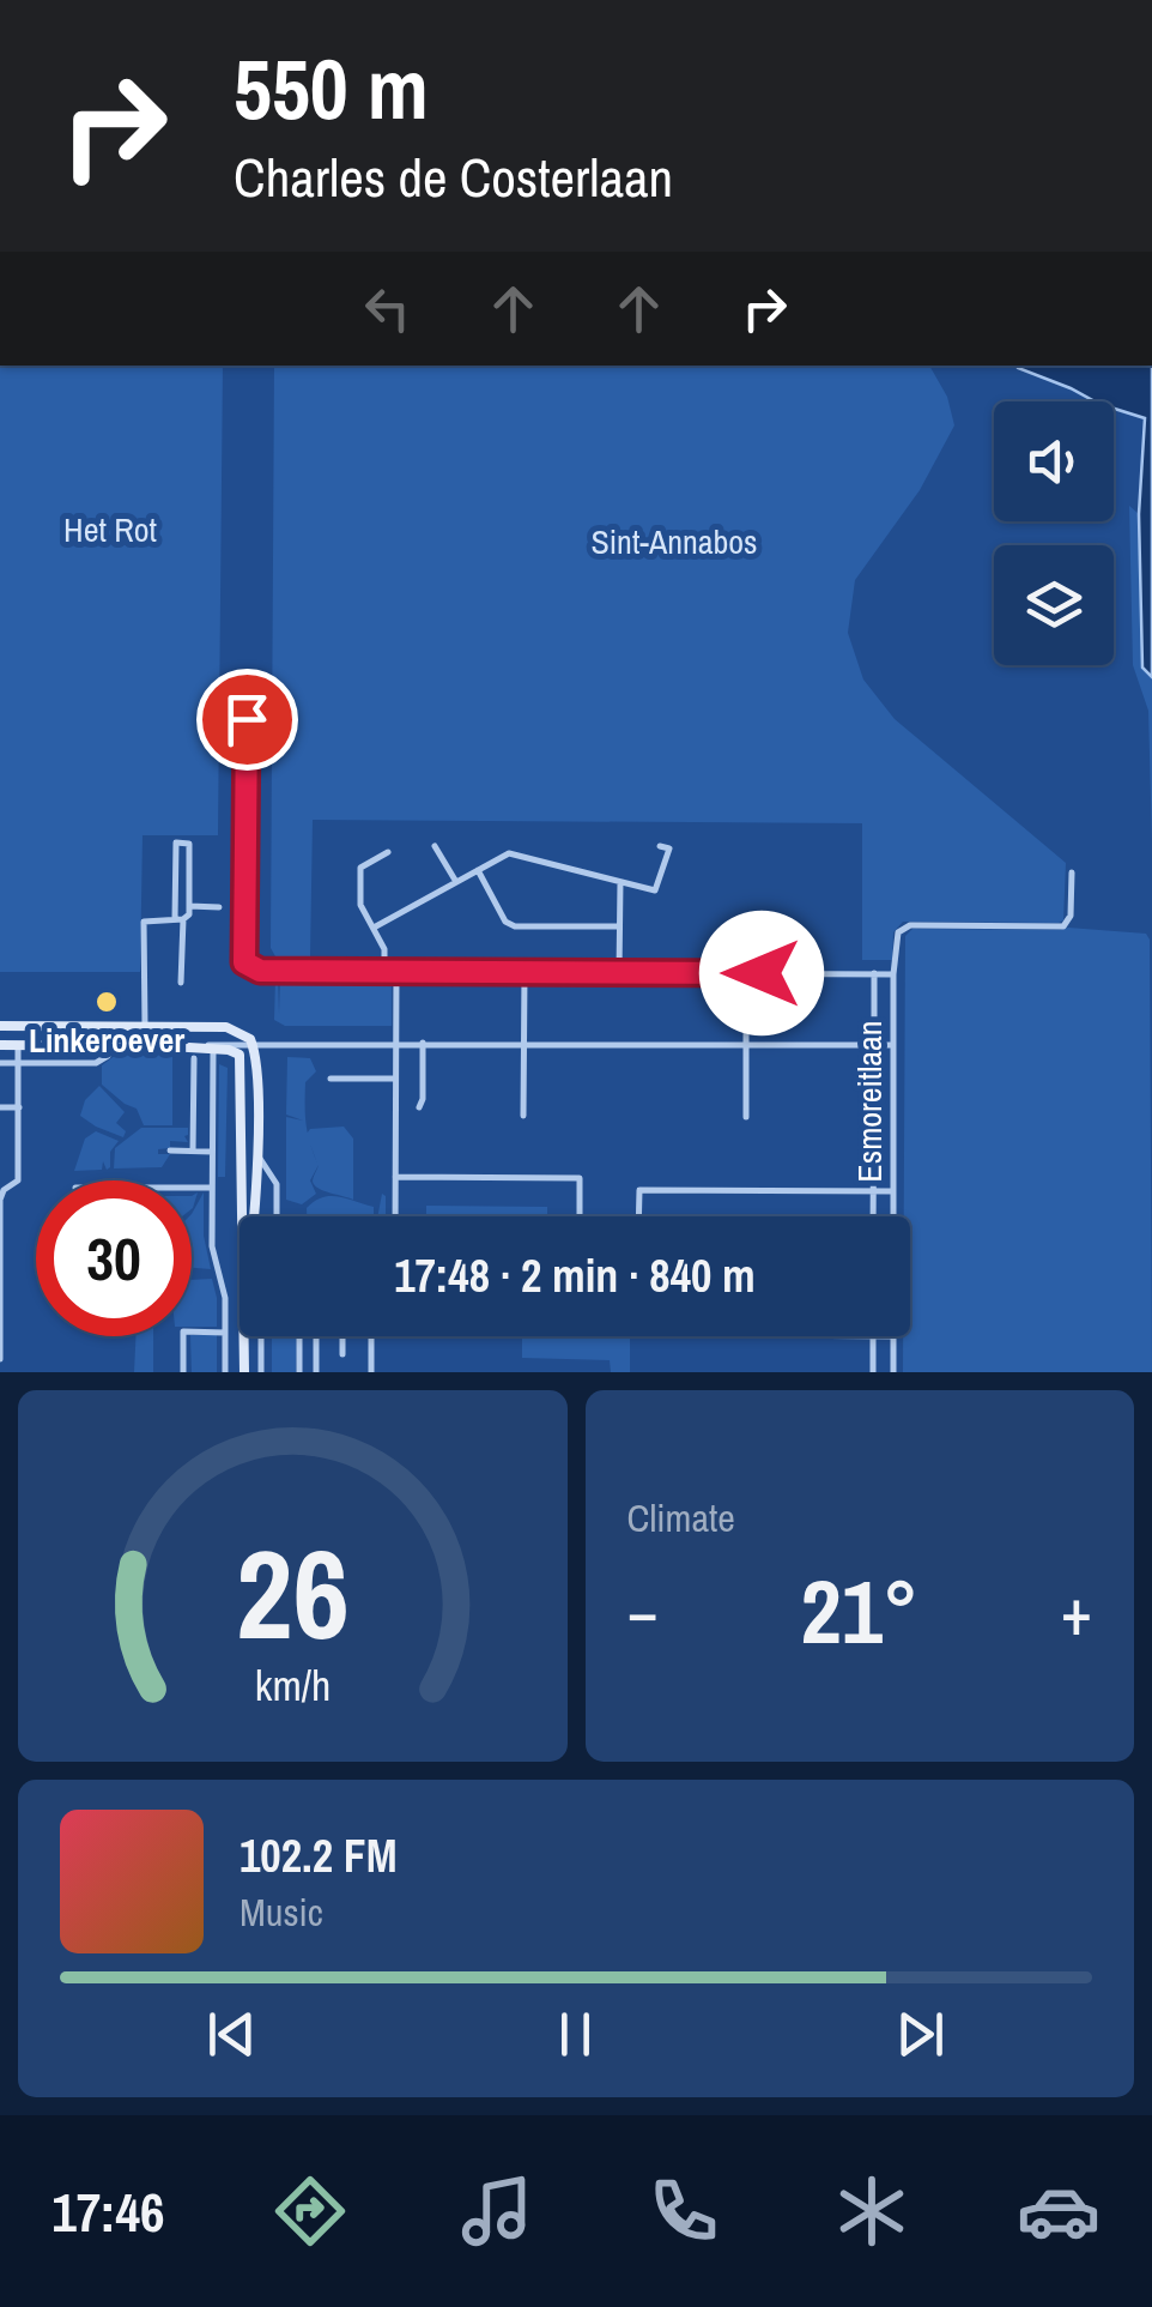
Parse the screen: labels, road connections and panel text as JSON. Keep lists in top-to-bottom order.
{
  "streets": {
    "street": ["Esmoreitlaan"]
  },
  "parks": ["Het Rot", "Sint-Annabos"],
  "places": ["Linkeroever"],
  "page": {
    "turn": ["550 m", "Charles de Costerlaan"],
    "limit": "30",
    "trip": "17:48 · 2 min · 840 m",
    "tile": "Climate",
    "heat": ["−", "21°", "+"],
    "song": ["102.2 FM", "Music"],
    "tabs": "17:46",
    "gauge": ["26", "km/h"]
  }
}
